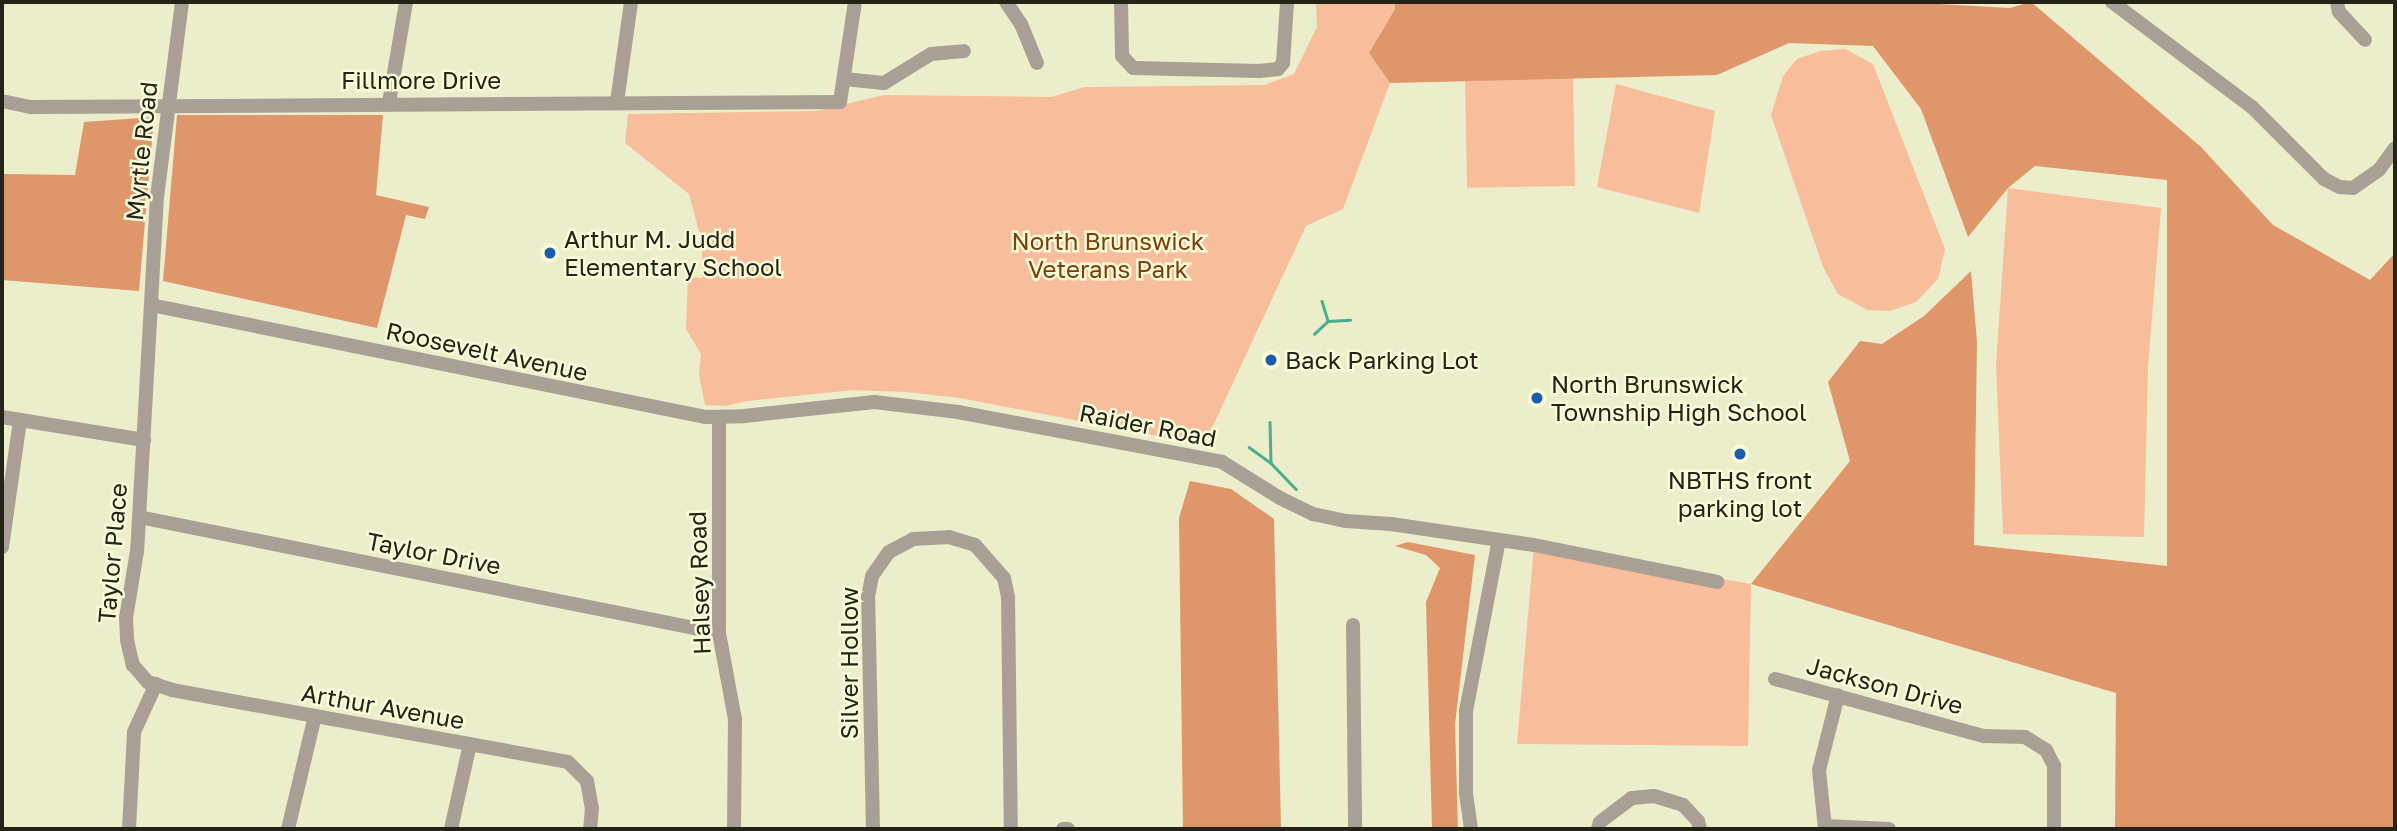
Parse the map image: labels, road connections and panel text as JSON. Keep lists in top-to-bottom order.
{
  "streets": {
    "street": [
      "Fillmore Drive",
      "Myrtle Road",
      "Roosevelt Avenue",
      "Raider Road",
      "Taylor Place",
      "Taylor Drive",
      "Halsey Road",
      "Silver Hollow",
      "Jackson Drive",
      "Arthur Avenue"
    ]
  },
  "crossings": [
    ["Fillmore Drive", "Myrtle Road"],
    ["Myrtle Road", "Roosevelt Avenue"],
    ["Myrtle Road", "Taylor Place"],
    ["Roosevelt Avenue", "Raider Road"],
    ["Roosevelt Avenue", "Taylor Place"],
    ["Roosevelt Avenue", "Halsey Road"],
    ["Taylor Place", "Taylor Drive"],
    ["Taylor Place", "Arthur Avenue"],
    ["Taylor Drive", "Halsey Road"]
  ],
  "parks": ["North Brunswick Veterans Park"],
  "places": [
    "Arthur M. Judd Elementary School",
    "Back Parking Lot",
    "North Brunswick Township High School",
    "NBTHS front parking lot"
  ]
}
